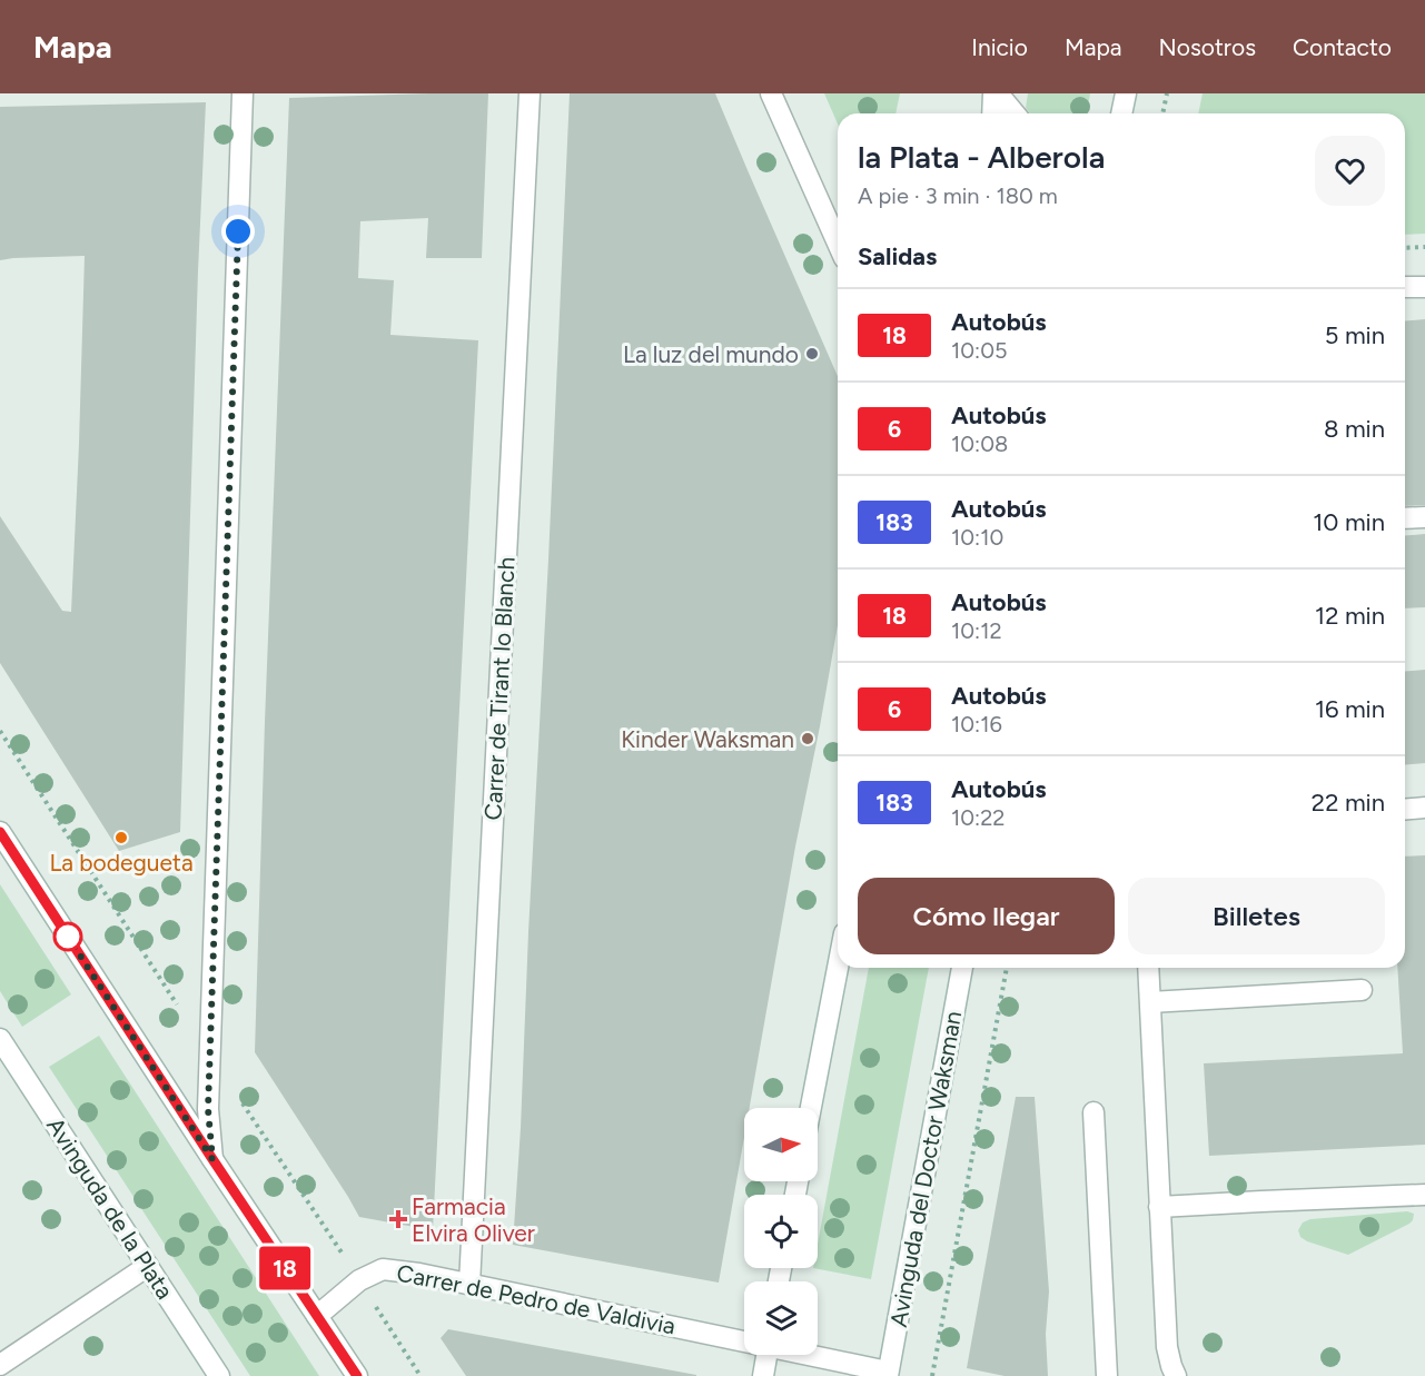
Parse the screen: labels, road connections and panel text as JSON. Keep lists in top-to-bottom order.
{
  "streets": {
    "street": [
      "Carrer de Tirant lo Blanch",
      "Avinguda del Doctor Waksman",
      "Avinguda de la Plata",
      "Carrer de Pedro de Valdivia"
    ]
  },
  "crossings": [
    ["Carrer de Tirant lo Blanch", "Carrer de Pedro de Valdivia"],
    ["Avinguda del Doctor Waksman", "Carrer de Pedro de Valdivia"]
  ],
  "places": {
    "other": ["La luz del mundo", "Kinder Waksman", "La bodegueta"],
    "health": ["Farmacia Elvira Oliver"]
  },
  "lines": ["bus line 18"],
  "north": "right",
  "page": {
    "header": "Mapa",
    "nav": [
      "Inicio",
      "Mapa",
      "Nosotros",
      "Contacto"
    ],
    "on_map": "18",
    "heading": [
      ["la Plata - Alberola", "A pie · 3 min · 180 m"],
      "Salidas"
    ],
    "list": [
      {
        "mark": "18",
        "name": "Autobús",
        "note": "10:05",
        "value": "5 min"
      },
      {
        "mark": "6",
        "name": "Autobús",
        "note": "10:08",
        "value": "8 min"
      },
      {
        "mark": "183",
        "name": "Autobús",
        "note": "10:10",
        "value": "10 min"
      },
      {
        "mark": "18",
        "name": "Autobús",
        "note": "10:12",
        "value": "12 min"
      },
      {
        "mark": "6",
        "name": "Autobús",
        "note": "10:16",
        "value": "16 min"
      },
      {
        "mark": "183",
        "name": "Autobús",
        "note": "10:22",
        "value": "22 min"
      }
    ],
    "buttons": ["Cómo llegar", "Billetes"]
  }
}
